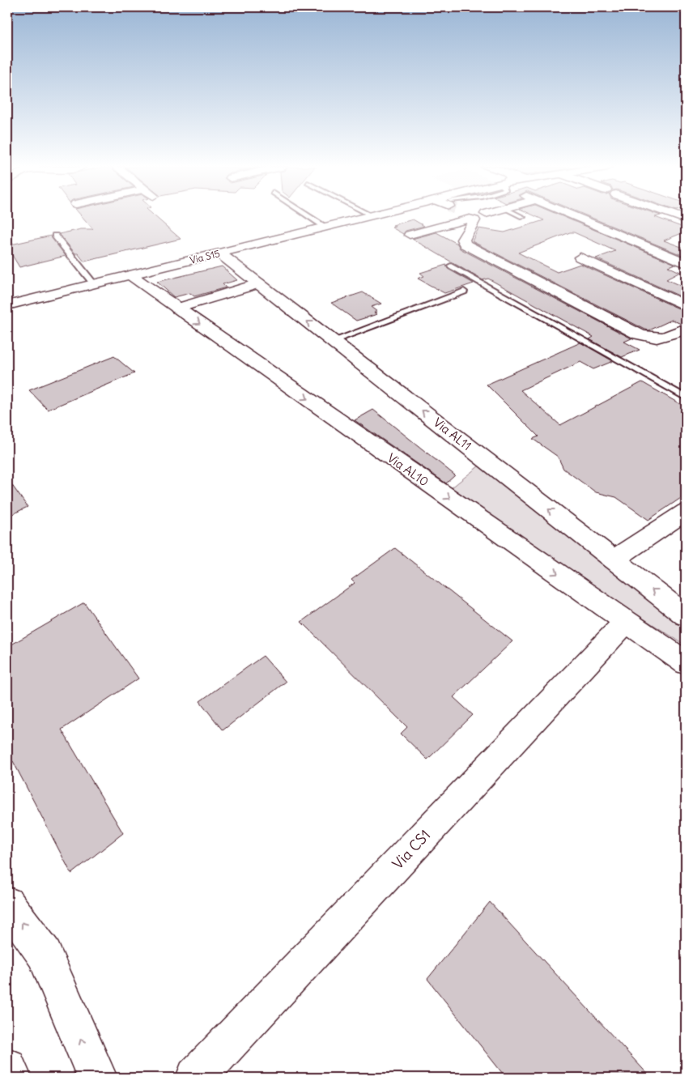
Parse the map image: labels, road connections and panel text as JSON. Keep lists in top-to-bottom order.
{
  "streets": {
    "street": [
      "Via S15",
      "Via AL11",
      "Via AL10",
      "Via CS1"
    ]
  },
  "crossings": [
    ["Via S15", "Via AL11"],
    ["Via S15", "Via AL10"],
    ["Via AL10", "Via CS1"]
  ],
  "one_way": ["Via AL11", "Via AL10"]
}
